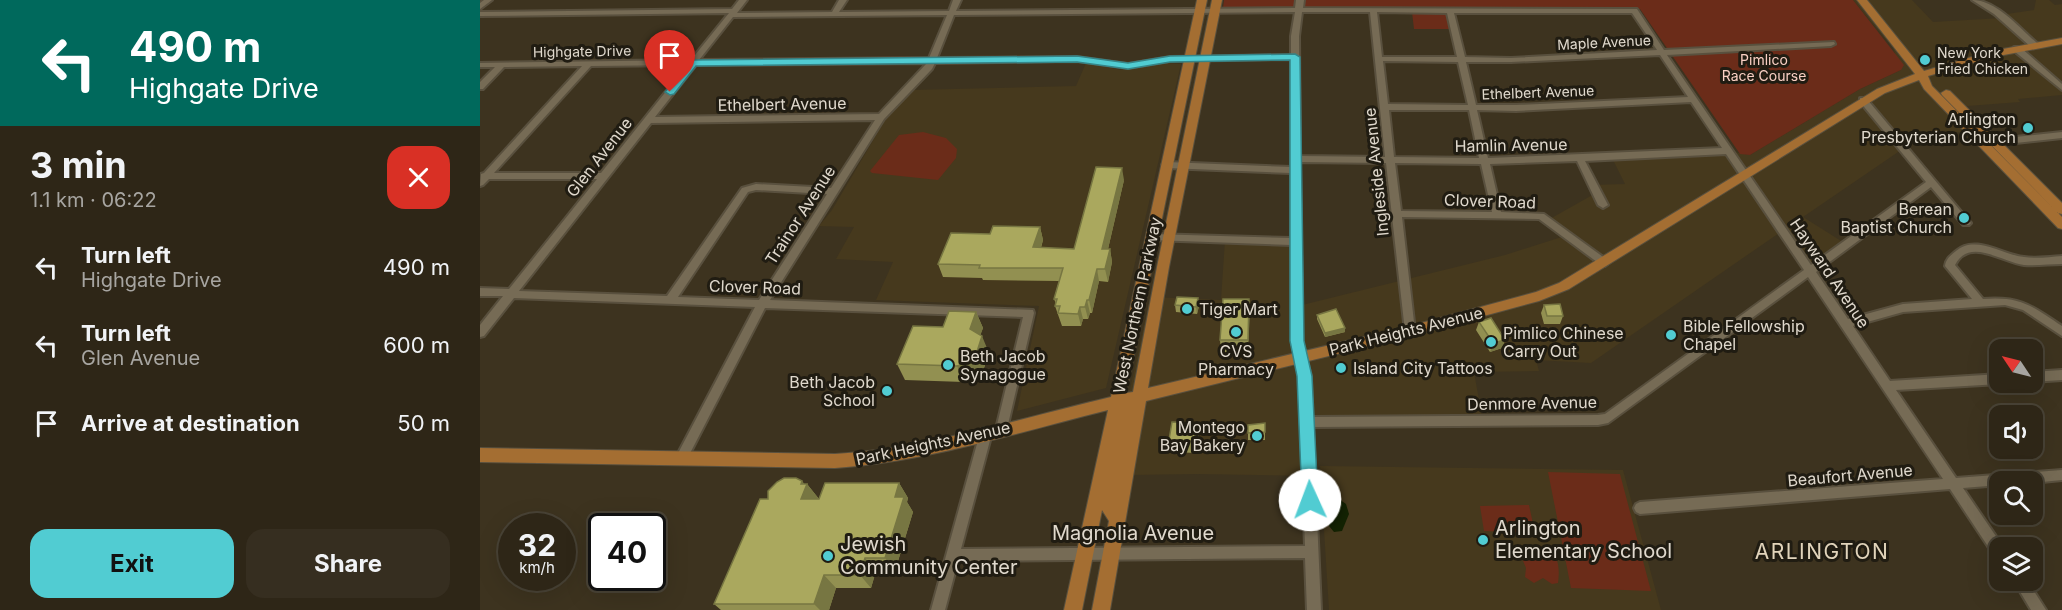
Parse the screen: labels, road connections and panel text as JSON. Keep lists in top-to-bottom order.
{
  "streets": {
    "main road": ["West Northern Parkway", "Park Heights Avenue"],
    "street": [
      "Maple Avenue",
      "Highgate Drive",
      "Ethelbert Avenue",
      "Hamlin Avenue",
      "Glen Avenue",
      "Ingleside Avenue",
      "Clover Road",
      "Trainor Avenue",
      "Hayward Avenue",
      "Denmore Avenue",
      "Beaufort Avenue",
      "Magnolia Avenue"
    ]
  },
  "crossings": [
    ["Maple Avenue", "Ingleside Avenue"],
    ["Maple Avenue", "Hayward Avenue"],
    ["Highgate Drive", "Glen Avenue"],
    ["Highgate Drive", "Trainor Avenue"],
    ["Highgate Drive", "West Northern Parkway"],
    ["Ethelbert Avenue", "Glen Avenue"],
    ["Ethelbert Avenue", "Ingleside Avenue"],
    ["Ethelbert Avenue", "Trainor Avenue"],
    ["Ethelbert Avenue", "Hayward Avenue"],
    ["Hamlin Avenue", "Ingleside Avenue"],
    ["Hamlin Avenue", "Hayward Avenue"],
    ["Hamlin Avenue", "West Northern Parkway"],
    ["Glen Avenue", "Clover Road"],
    ["Ingleside Avenue", "Clover Road"],
    ["Ingleside Avenue", "Park Heights Avenue"],
    ["Clover Road", "Trainor Avenue"],
    ["Clover Road", "Park Heights Avenue"],
    ["Trainor Avenue", "Park Heights Avenue"],
    ["Hayward Avenue", "Park Heights Avenue"],
    ["Hayward Avenue", "Denmore Avenue"],
    ["Hayward Avenue", "Beaufort Avenue"],
    ["West Northern Parkway", "Park Heights Avenue"],
    ["West Northern Parkway", "Magnolia Avenue"]
  ],
  "districts": ["ARLINGTON"],
  "parks": ["Pimlico Race Course"],
  "places": [
    "New York Fried Chicken",
    "Arlington Presbyterian Church",
    "Berean Baptist Church",
    "Tiger Mart",
    "CVS Pharmacy",
    "Bible Fellowship Chapel",
    "Pimlico Chinese Carry Out",
    "Beth Jacob Synagogue",
    "Island City Tattoos",
    "Beth Jacob School",
    "Montego Bay Bakery",
    "Arlington Elementary School",
    "Jewish Community Center"
  ],
  "north": "top left",
  "page": {
    "turn": ["490 m", "Highgate Drive"],
    "heading": ["3 min", "1.1 km · 06:22"],
    "list": [
      {
        "name": "Turn left",
        "note": "Highgate Drive",
        "value": "490 m"
      },
      {
        "name": "Turn left",
        "note": "Glen Avenue",
        "value": "600 m"
      },
      {
        "name": "Arrive at destination",
        "value": "50 m"
      }
    ],
    "speed": "32 km/h",
    "limit": "40",
    "buttons": ["Exit", "Share"]
  }
}
